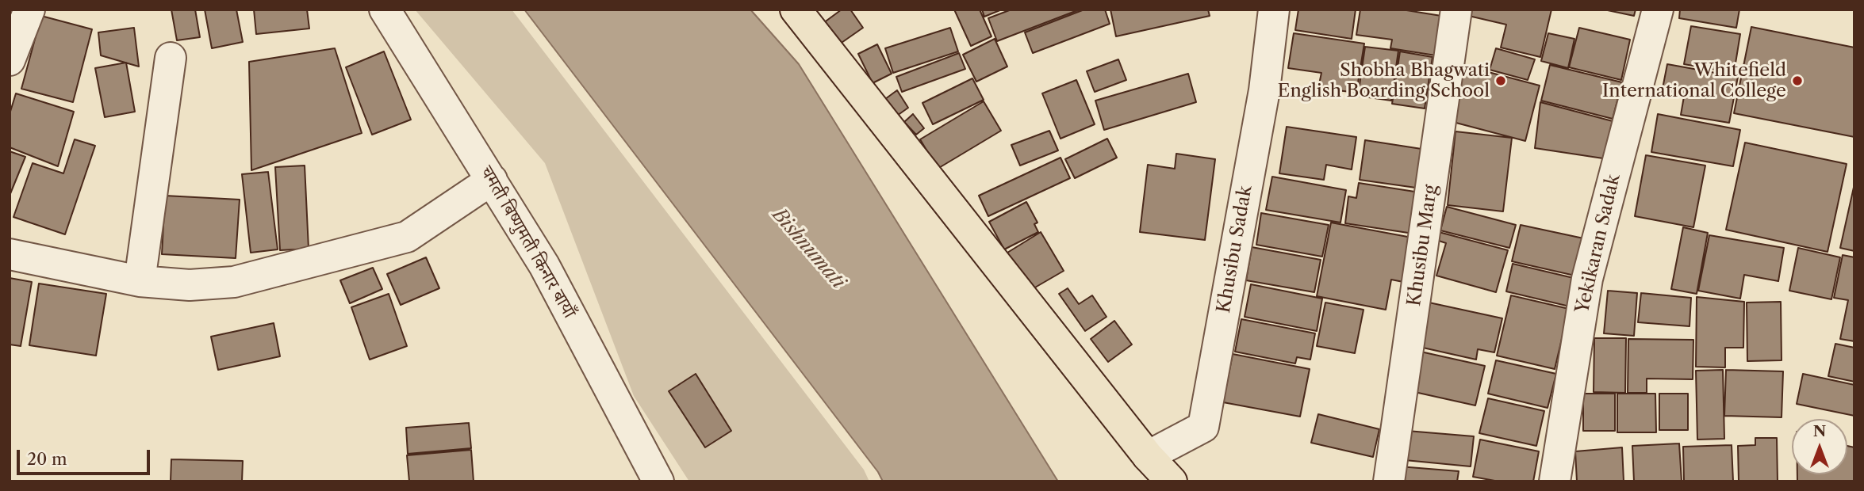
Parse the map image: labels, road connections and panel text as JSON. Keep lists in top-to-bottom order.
{
  "streets": {
    "street": [
      "चमती बिष्णुमती किनार बायाँ",
      "Yekikaran Sadak",
      "Khusibu Marg",
      "Khusibu Sadak"
    ]
  },
  "water": ["Bishnumati"],
  "places": ["Shobha Bhagwati English Boarding School", "Whitefield International College"],
  "scale_bar": "20 m",
  "north": "top"
}
